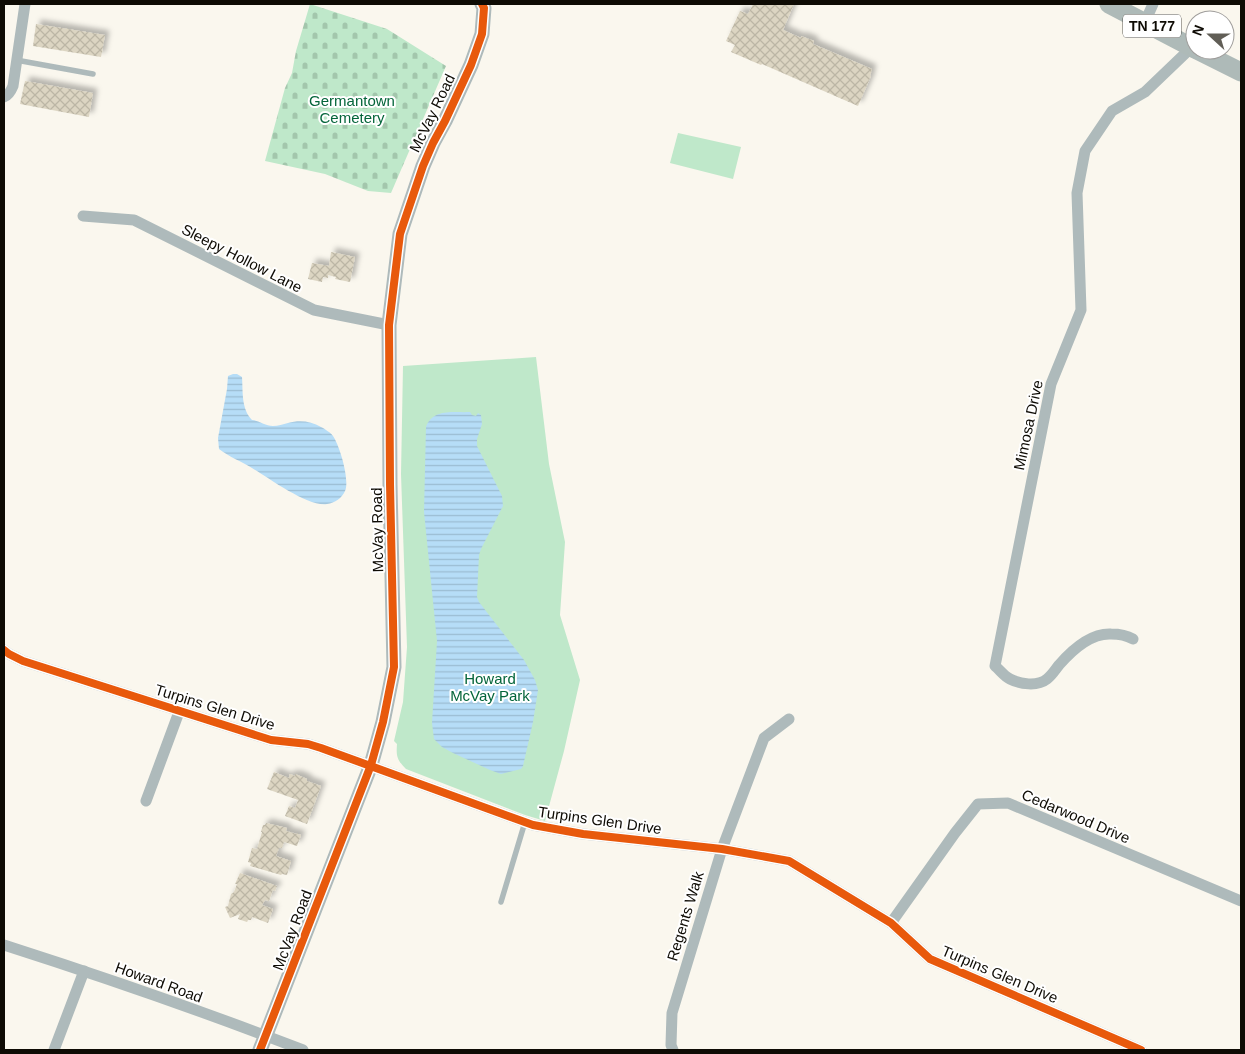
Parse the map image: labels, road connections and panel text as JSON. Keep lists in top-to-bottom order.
{
  "streets": {
    "main road": ["TN 177"],
    "street": [
      "McVay Road",
      "Sleepy Hollow Lane",
      "Mimosa Drive",
      "Turpins Glen Drive",
      "Cedarwood Drive",
      "Regents Walk",
      "Howard Road"
    ]
  },
  "crossings": [
    ["McVay Road", "Sleepy Hollow Lane"],
    ["McVay Road", "Turpins Glen Drive"],
    ["McVay Road", "Howard Road"],
    ["Turpins Glen Drive", "Cedarwood Drive"],
    ["Turpins Glen Drive", "Regents Walk"]
  ],
  "parks": ["Germantown Cemetery", "Howard McVay Park"],
  "north": "left"
}
